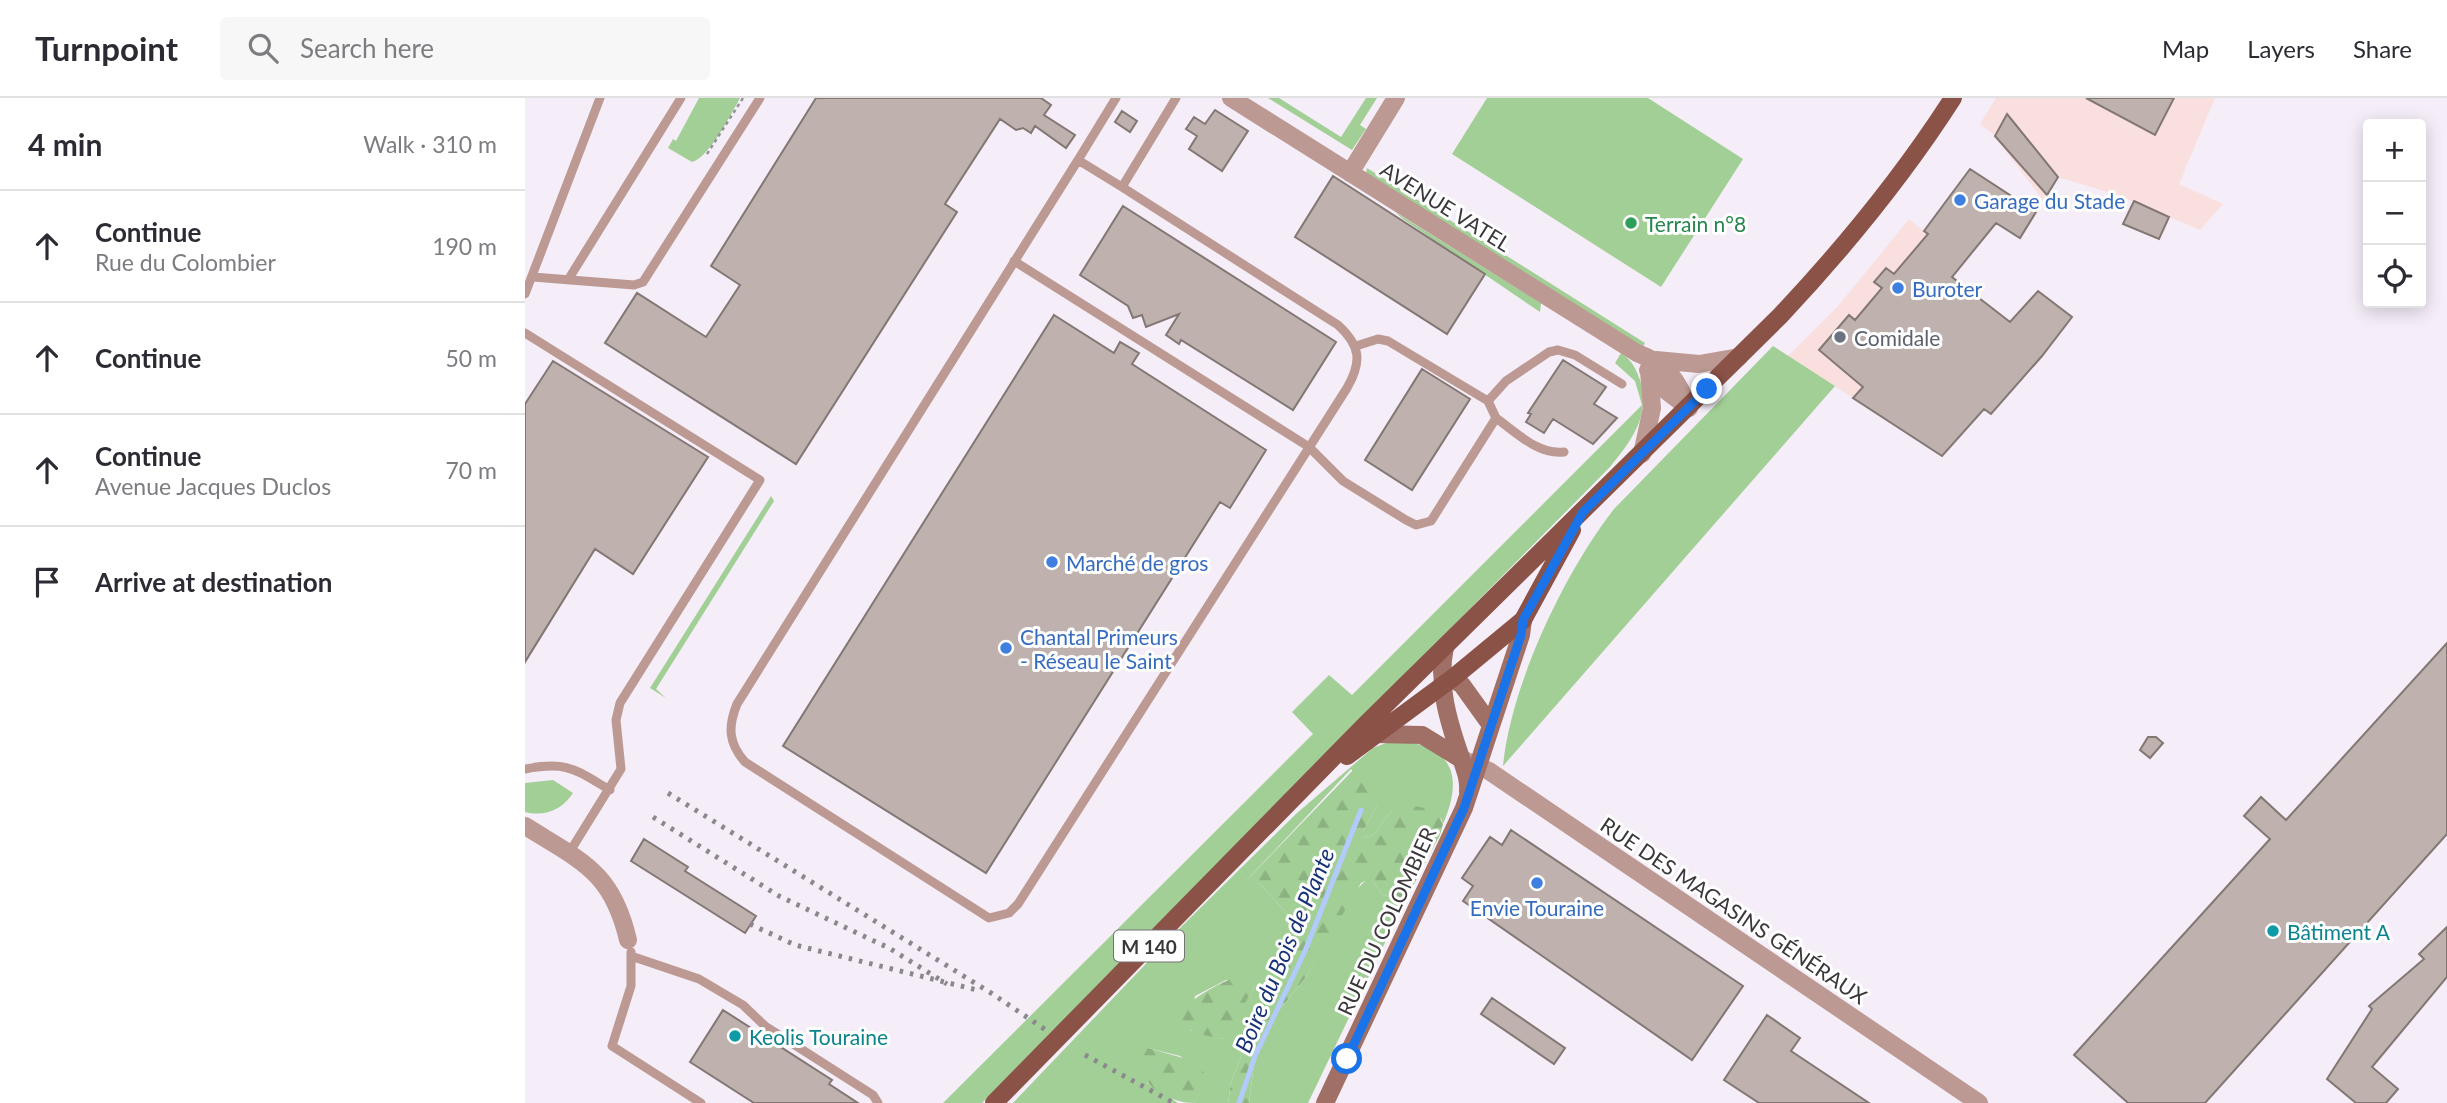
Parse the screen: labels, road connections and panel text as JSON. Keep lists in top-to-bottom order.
{
  "streets": {
    "main road": ["RUE DU COLOMBIER", "M 140"],
    "street": ["AVENUE VATEL", "RUE DES MAGASINS GÉNÉRAUX"]
  },
  "crossings": [
    ["RUE DES MAGASINS GÉNÉRAUX", "RUE DU COLOMBIER"],
    ["RUE DU COLOMBIER", "M 140"]
  ],
  "water": ["Boire du Bois de Plante"],
  "places": [
    "Garage du Stade",
    "Terrain n°8",
    "Buroter",
    "Comidale",
    "Marché de gros",
    "Chantal Primeurs - Réseau le Saint",
    "Envie Touraine",
    "Bâtiment A",
    "Keolis Touraine"
  ],
  "page": {
    "header": "Turnpoint",
    "search": "Search here",
    "nav": ["Map", "Layers", "Share"],
    "heading": ["4 min", "Walk · 310 m"],
    "map_buttons": ["+", "−"],
    "list": [
      ["Continue", "Rue du Colombier", "190 m"],
      ["Continue", "50 m"],
      ["Continue", "Avenue Jacques Duclos", "70 m"],
      "Arrive at destination"
    ]
  }
}
